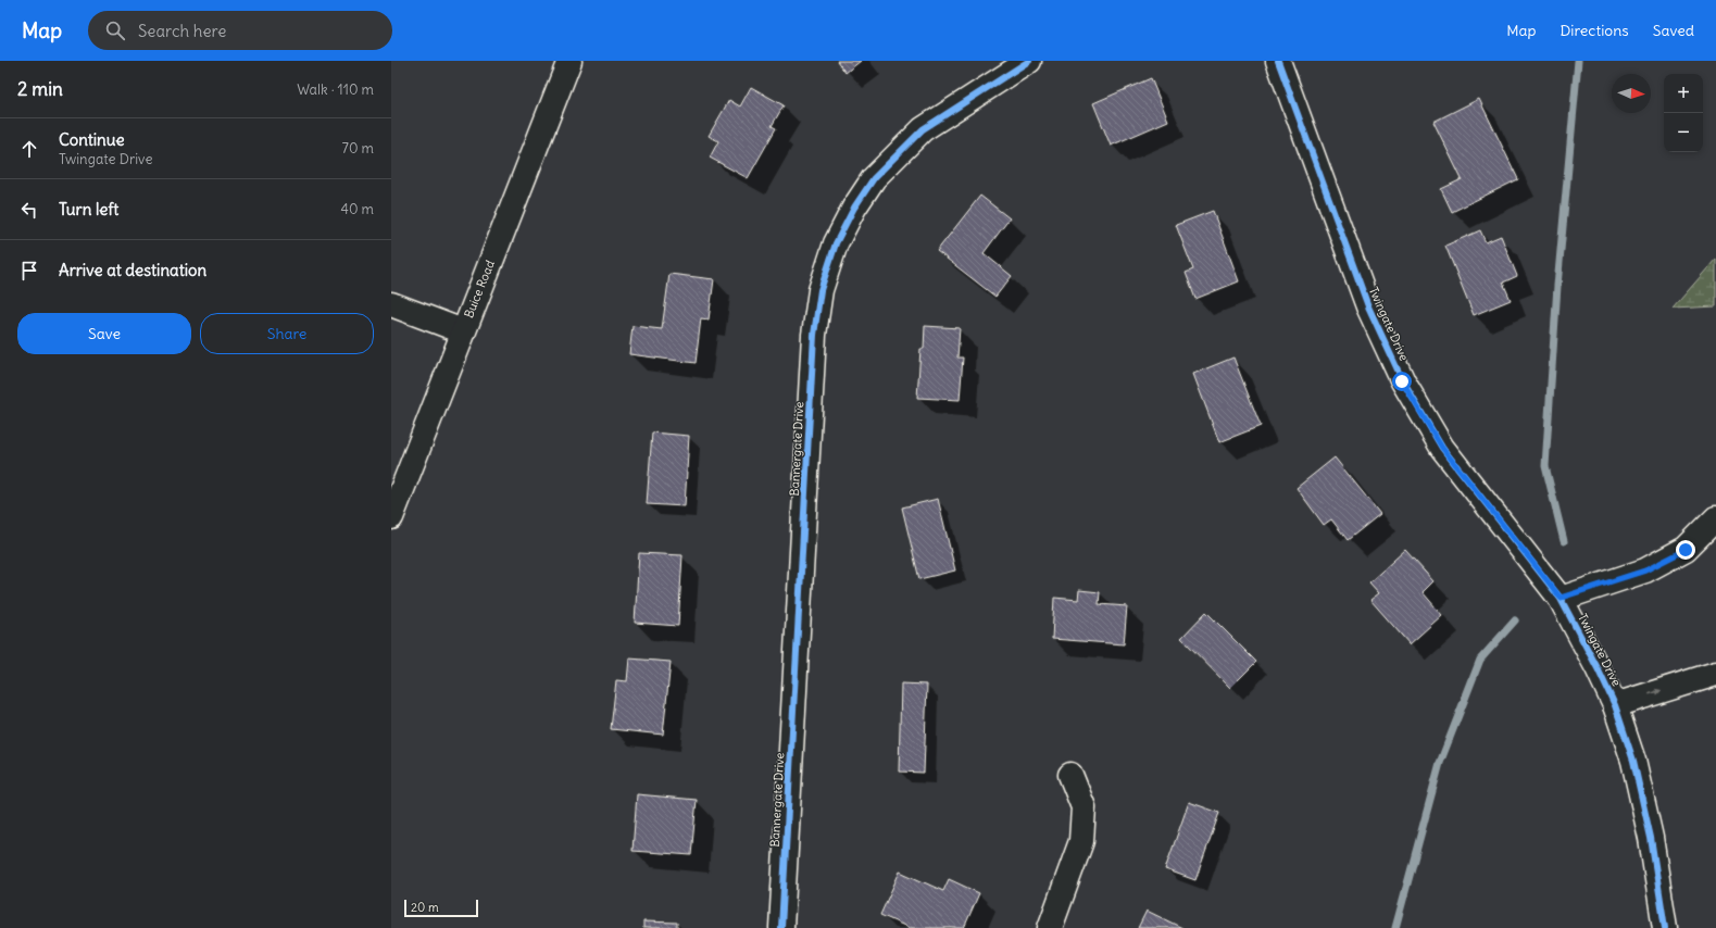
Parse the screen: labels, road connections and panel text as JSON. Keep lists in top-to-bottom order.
{
  "streets": {
    "street": ["Buice Road", "Twingate Drive", "Bannergate Drive"]
  },
  "scale_bar": "20 m",
  "north": "right",
  "page": {
    "header": "Map",
    "search": "Search here",
    "nav": ["Map", "Directions", "Saved"],
    "heading": ["2 min", "Walk · 110 m"],
    "map_buttons": ["+", "−"],
    "list": [
      ["Continue", "Twingate Drive", "70 m"],
      ["Turn left", "40 m"],
      "Arrive at destination"
    ],
    "buttons": ["Save", "Share"],
    "scale": "20 m"
  }
}
